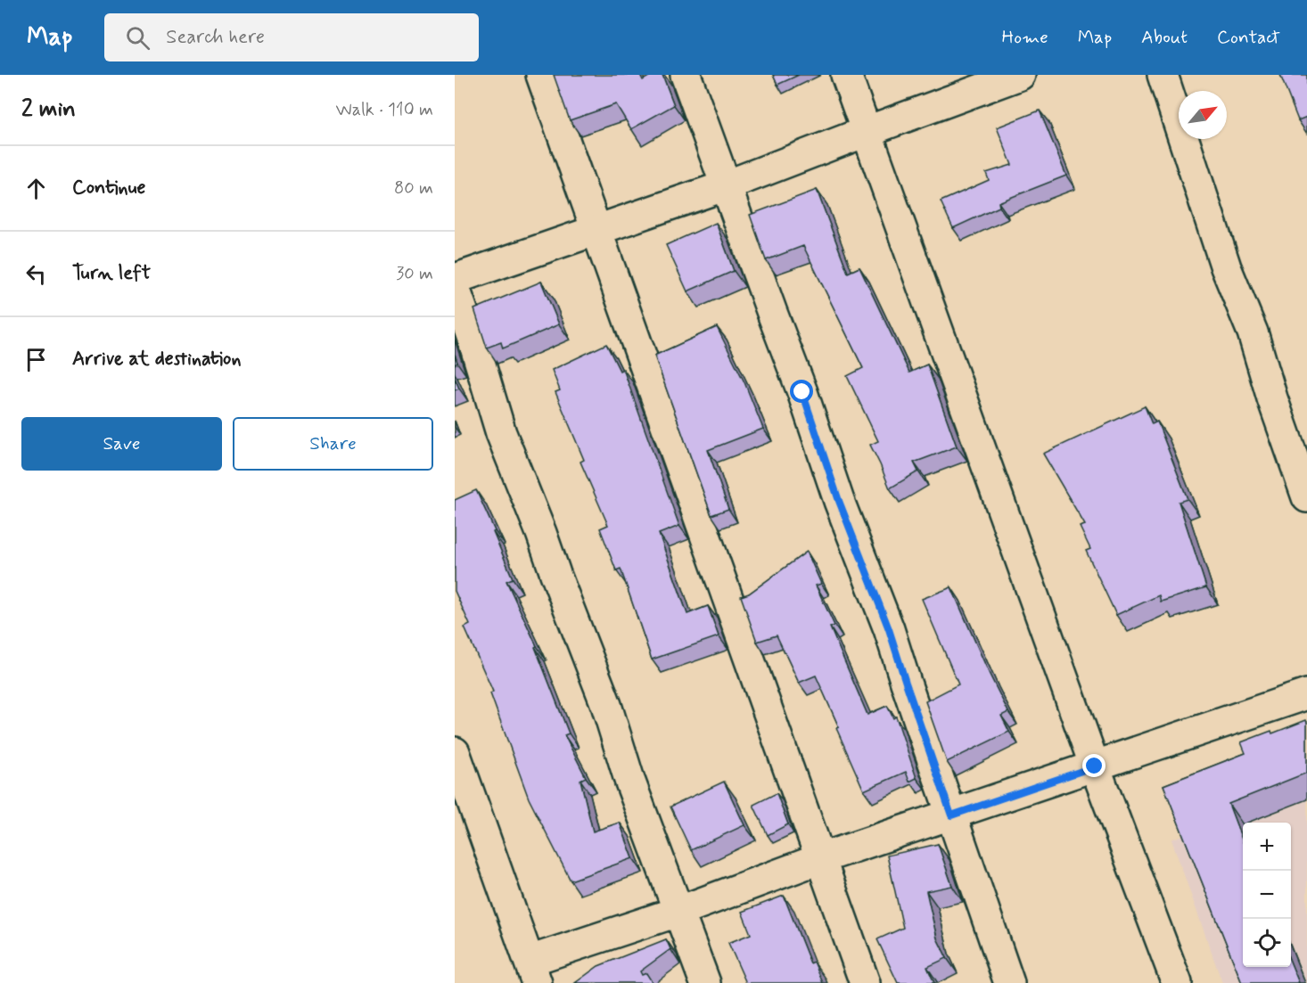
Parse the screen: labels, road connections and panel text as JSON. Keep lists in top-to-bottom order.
{
  "north": "top right",
  "page": {
    "header": "Map",
    "search": "Search here",
    "nav": [
      "Home",
      "Map",
      "About",
      "Contact"
    ],
    "heading": ["2 min", "Walk · 110 m"],
    "list": [
      ["Continue", "80 m"],
      ["Turn left", "30 m"],
      "Arrive at destination"
    ],
    "buttons": ["Save", "Share"],
    "map_buttons": ["+", "−"]
  }
}
